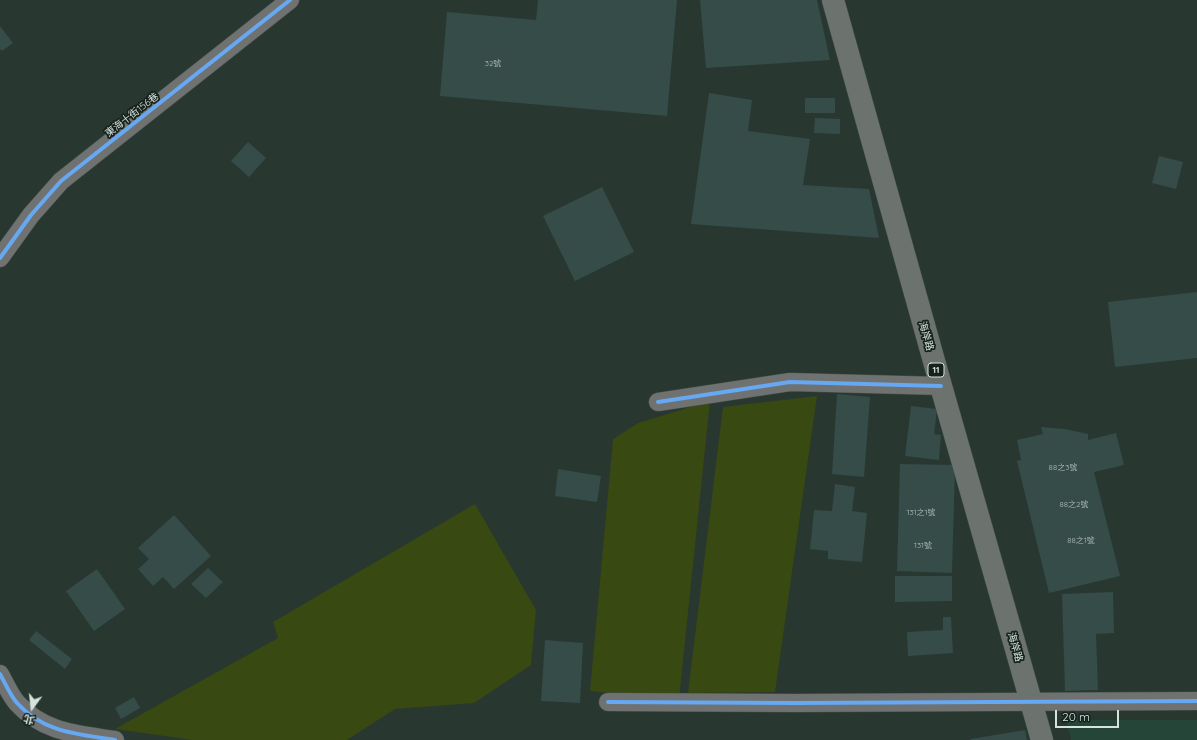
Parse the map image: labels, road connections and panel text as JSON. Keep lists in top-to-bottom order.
{
  "streets": {
    "main road": ["海岸路", "11"],
    "street": ["東海十街156巷"]
  },
  "house_numbers": [
    "32號",
    "88之3號",
    "88之2號",
    "131之1號",
    "88之1號",
    "131號"
  ],
  "scale_bar": "20 m",
  "north": "bottom"
}
